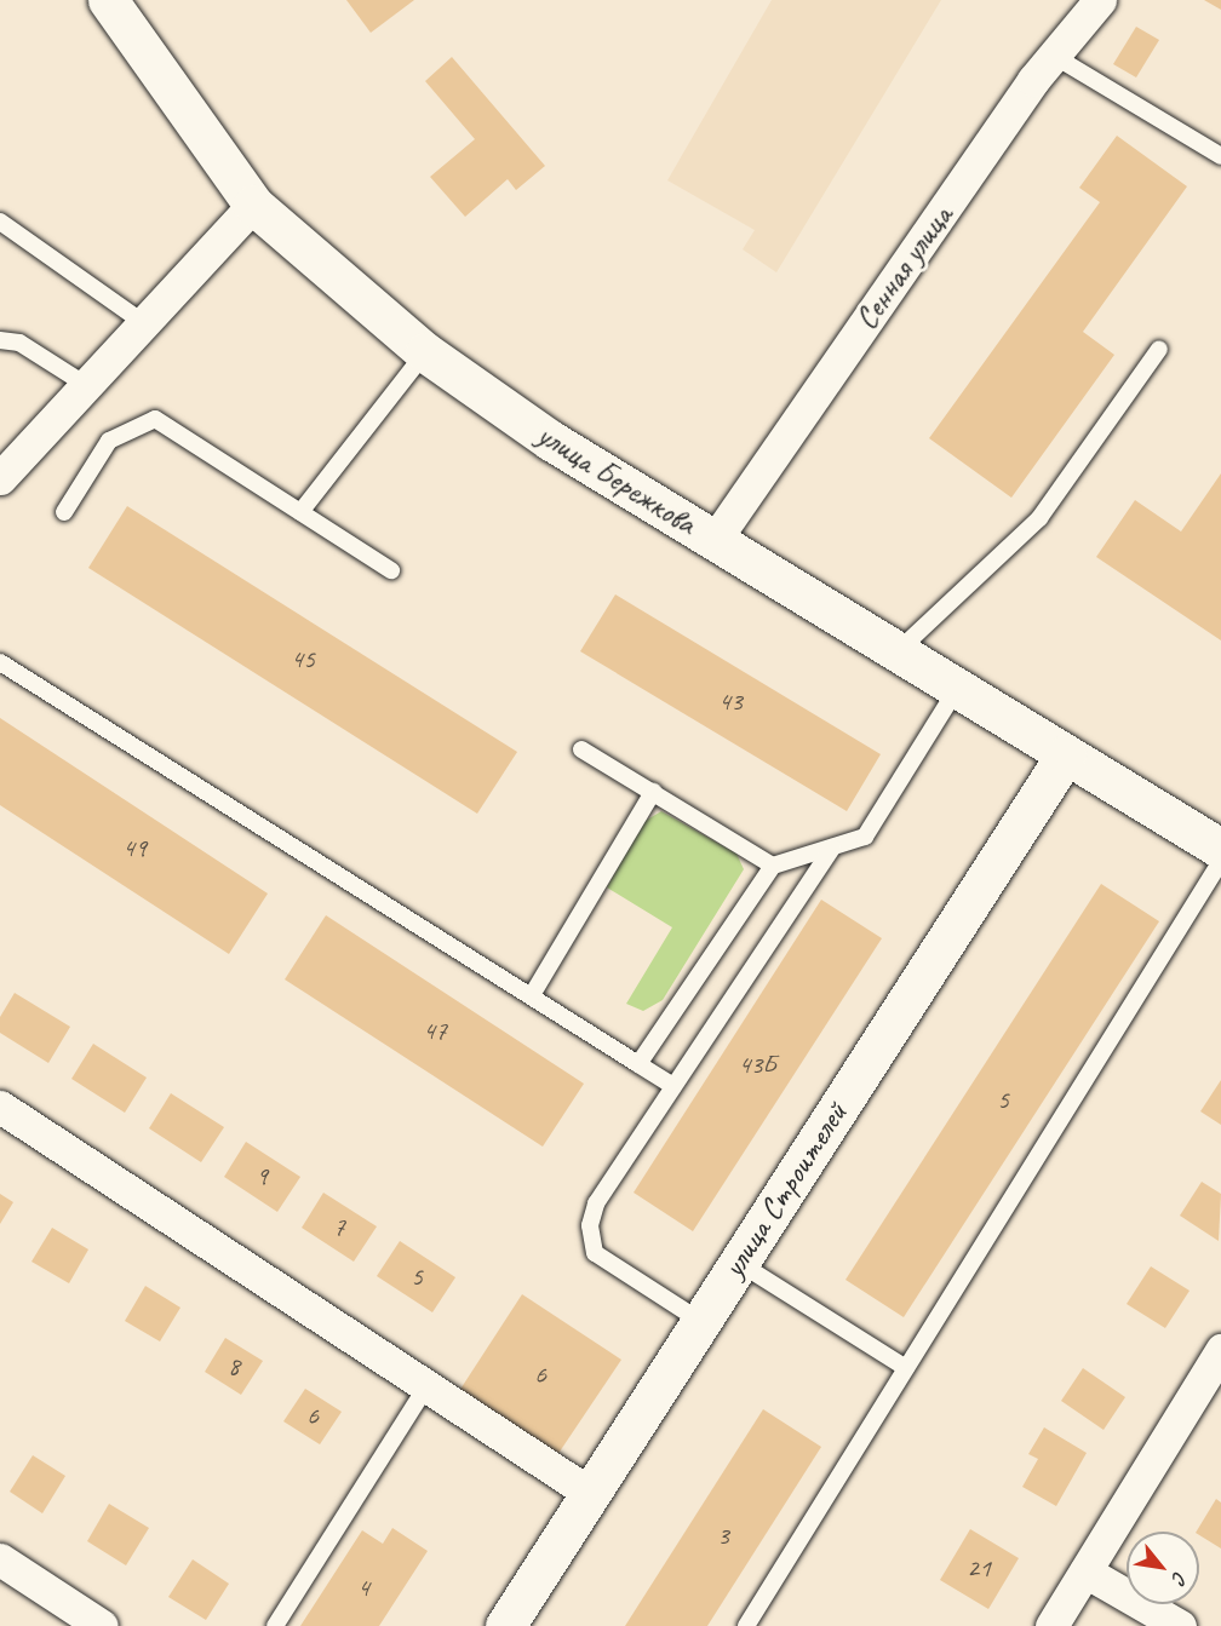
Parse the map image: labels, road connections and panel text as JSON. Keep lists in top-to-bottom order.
{
  "streets": {
    "street": ["Сенная улица", "улица Бережкова", "улица Строителей"]
  },
  "crossings": [
    ["Сенная улица", "улица Бережкова"],
    ["улица Бережкова", "улица Строителей"]
  ],
  "house_numbers": [
    "45",
    "43",
    "49",
    "47",
    "43Б",
    "5",
    "9",
    "7",
    "5",
    "8",
    "6",
    "6",
    "3",
    "21",
    "4"
  ],
  "north": "bottom right"
}
